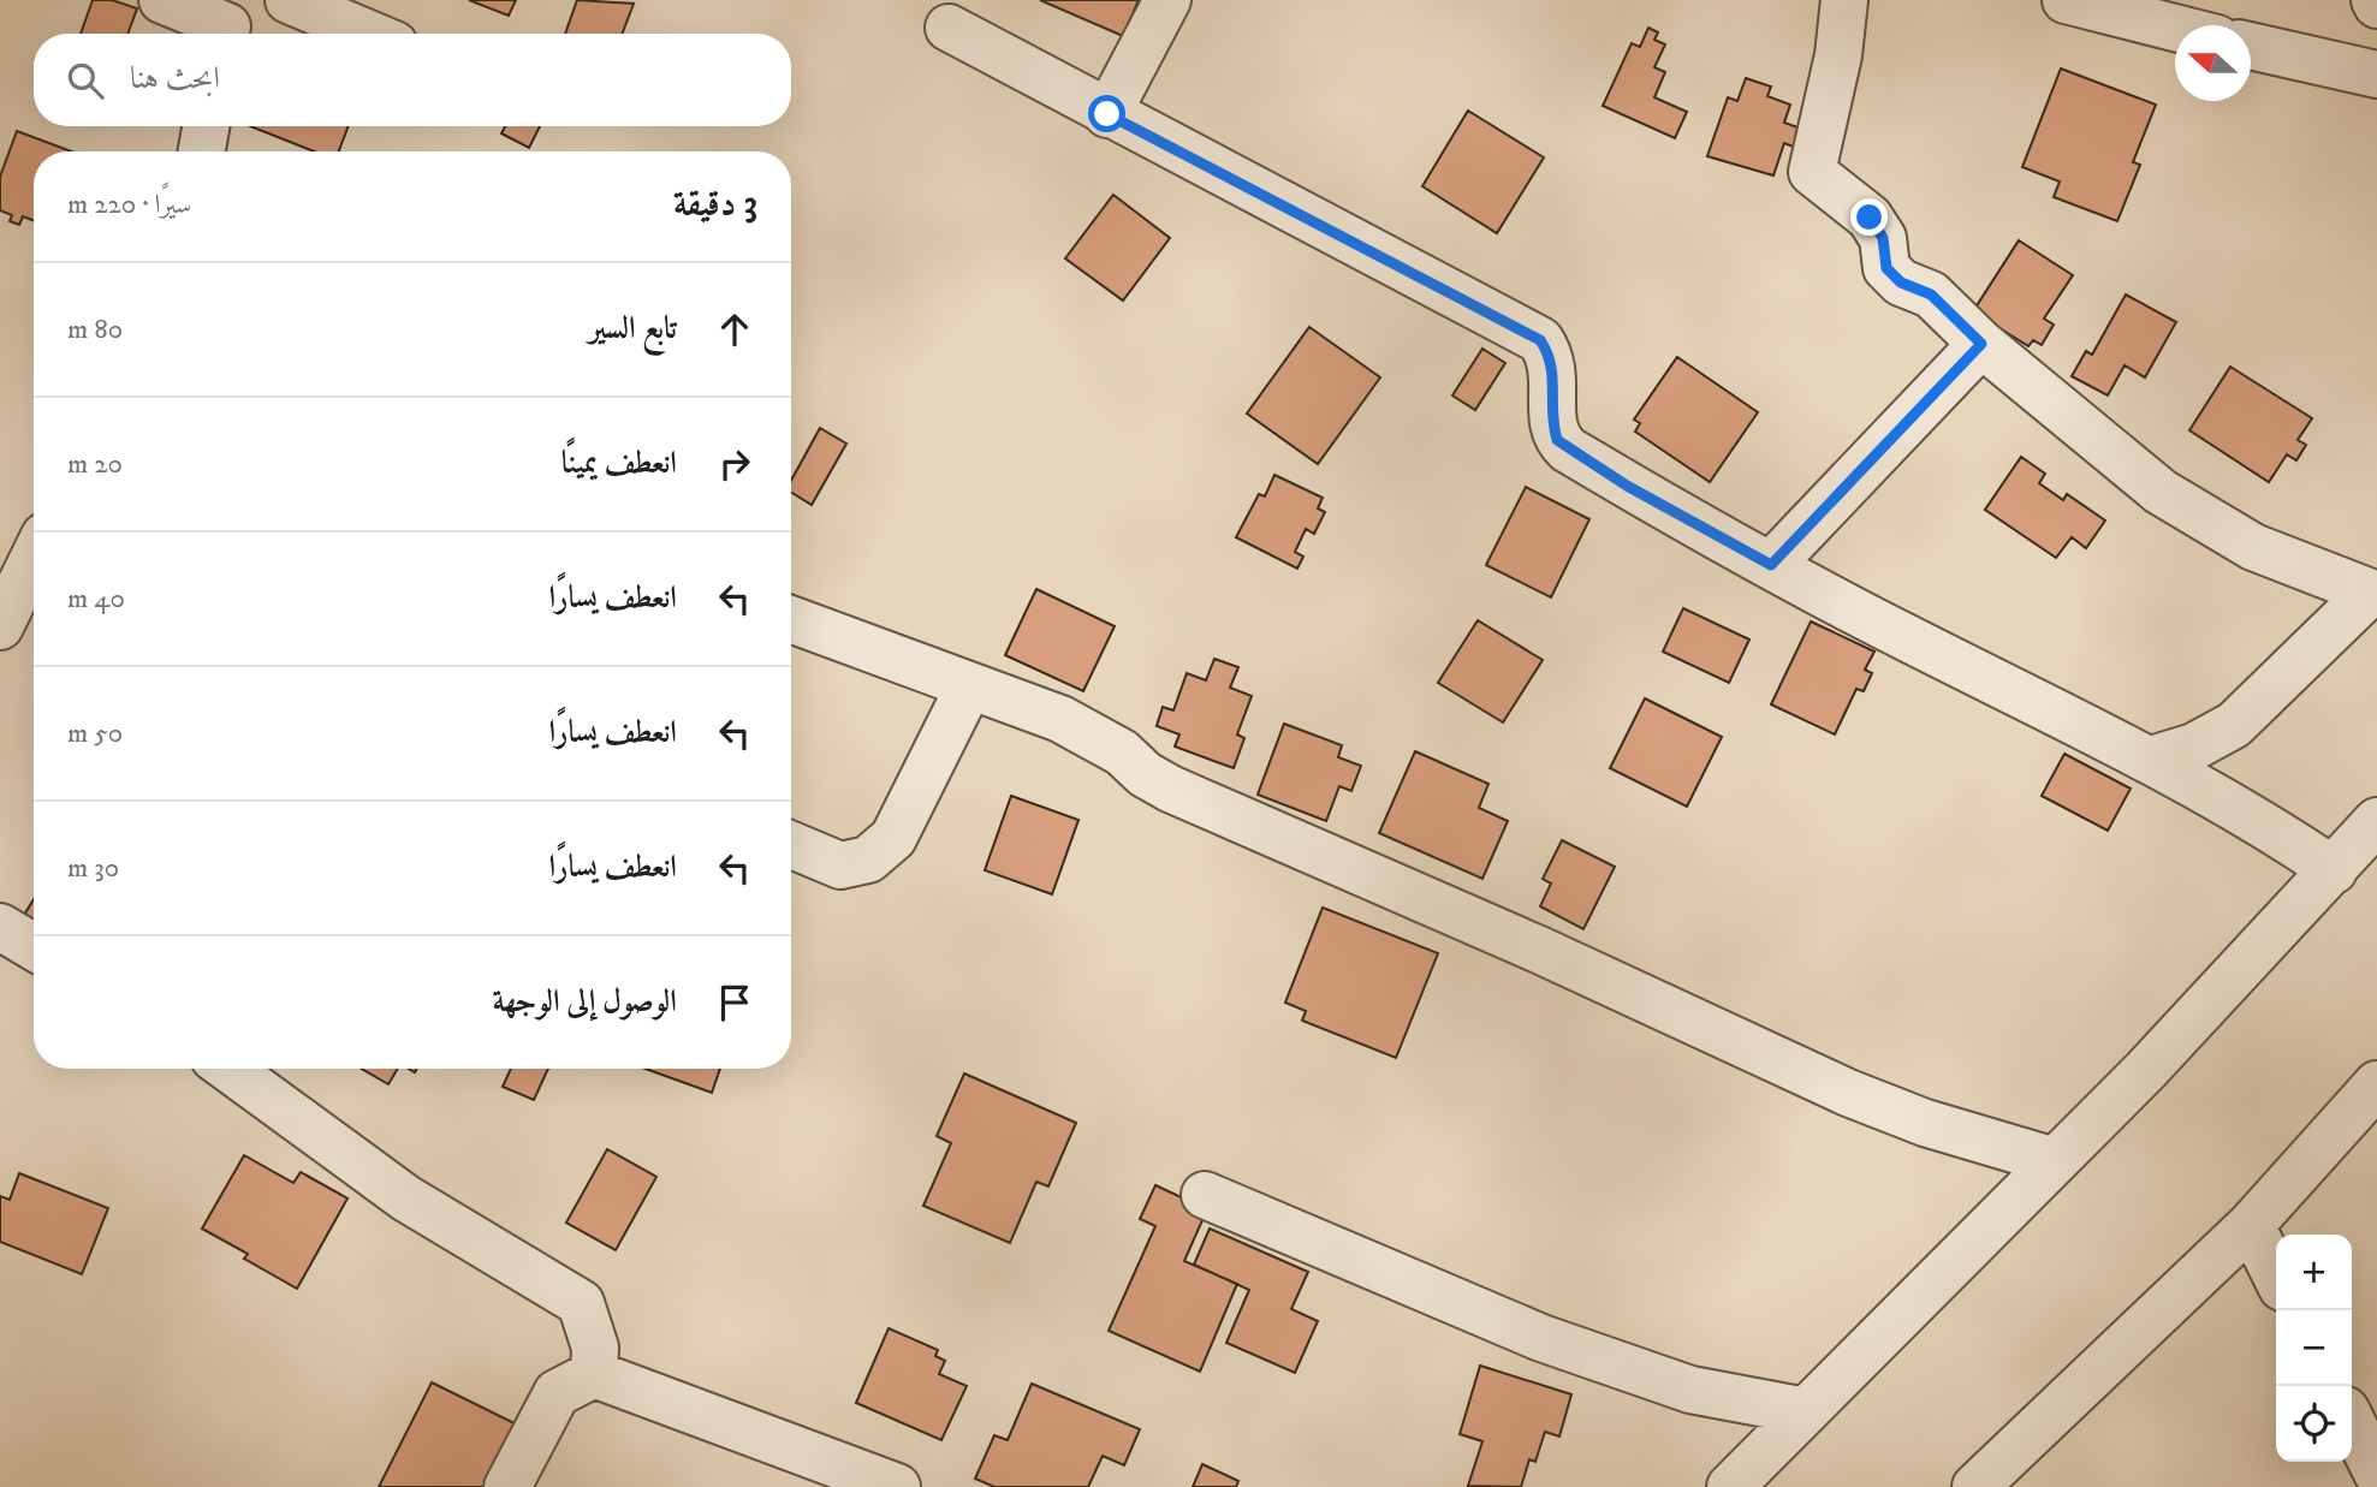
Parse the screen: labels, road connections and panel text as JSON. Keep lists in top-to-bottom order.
{
  "north": "left",
  "page": {
    "search": "ابحث هنا",
    "heading": ["3 دقيقة", "سيرًا · 220 m"],
    "list": [
      ["تابع السير", "80 m"],
      ["انعطف يمينًا", "20 m"],
      ["انعطف يسارًا", "40 m"],
      ["انعطف يسارًا", "50 m"],
      ["انعطف يسارًا", "30 m"],
      "الوصول إلى الوجهة"
    ],
    "map_buttons": ["+", "−"]
  }
}
